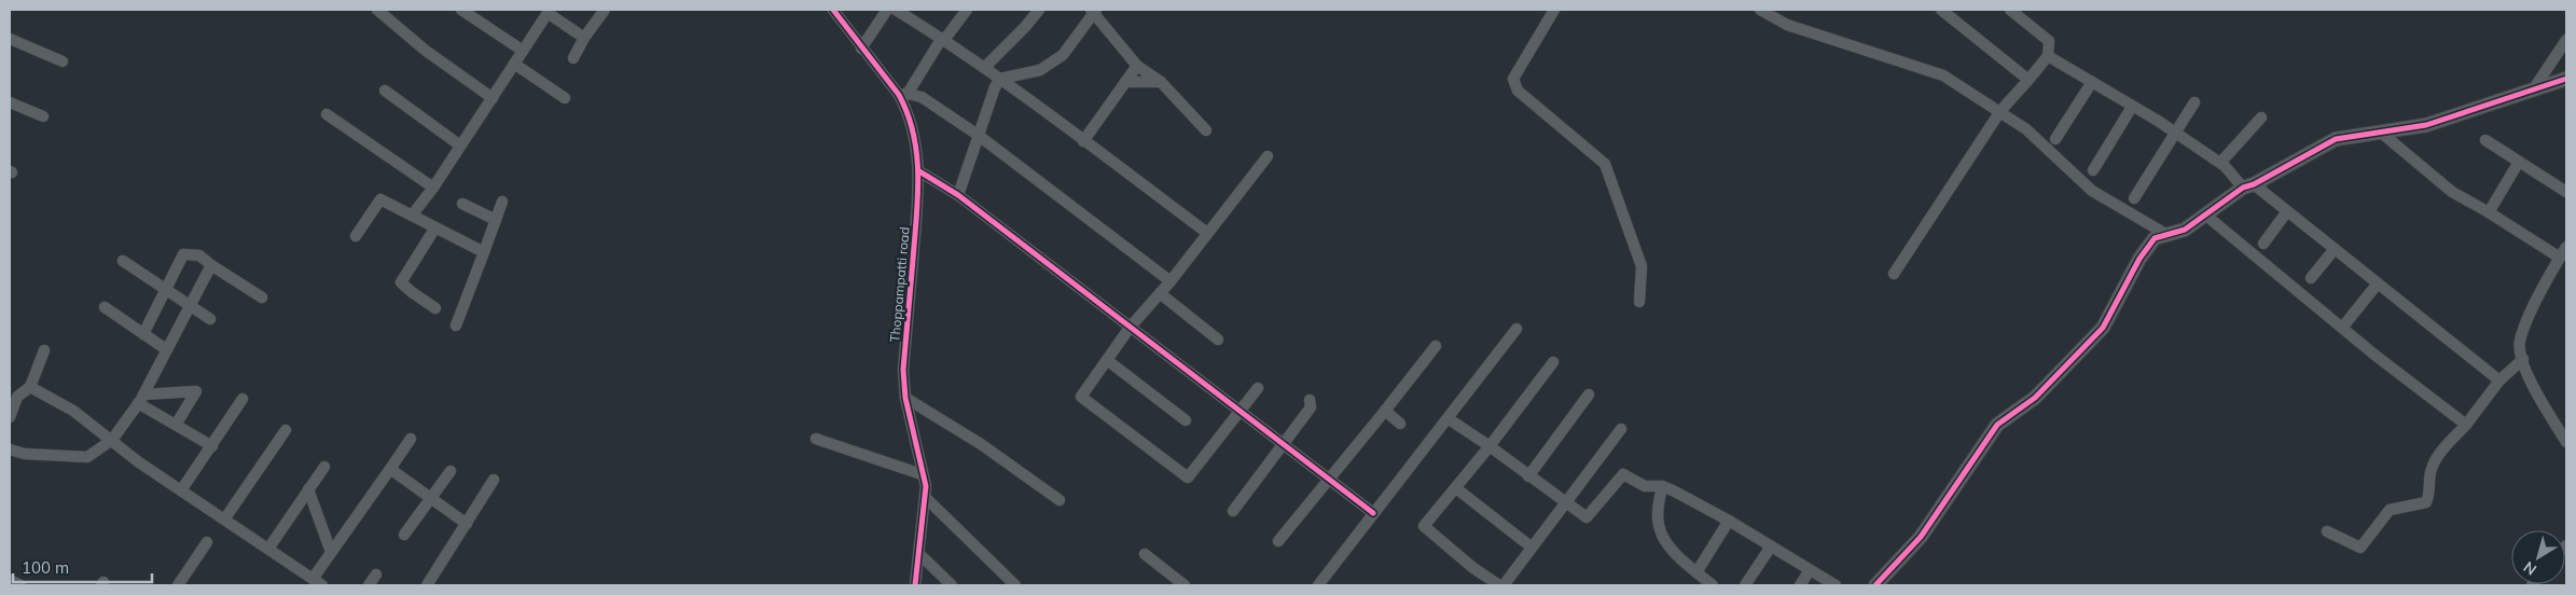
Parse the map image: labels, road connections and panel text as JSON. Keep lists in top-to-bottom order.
{
  "streets": {
    "street": ["Thoppampatti road"]
  },
  "scale_bar": "100 m",
  "north": "bottom left"
}
